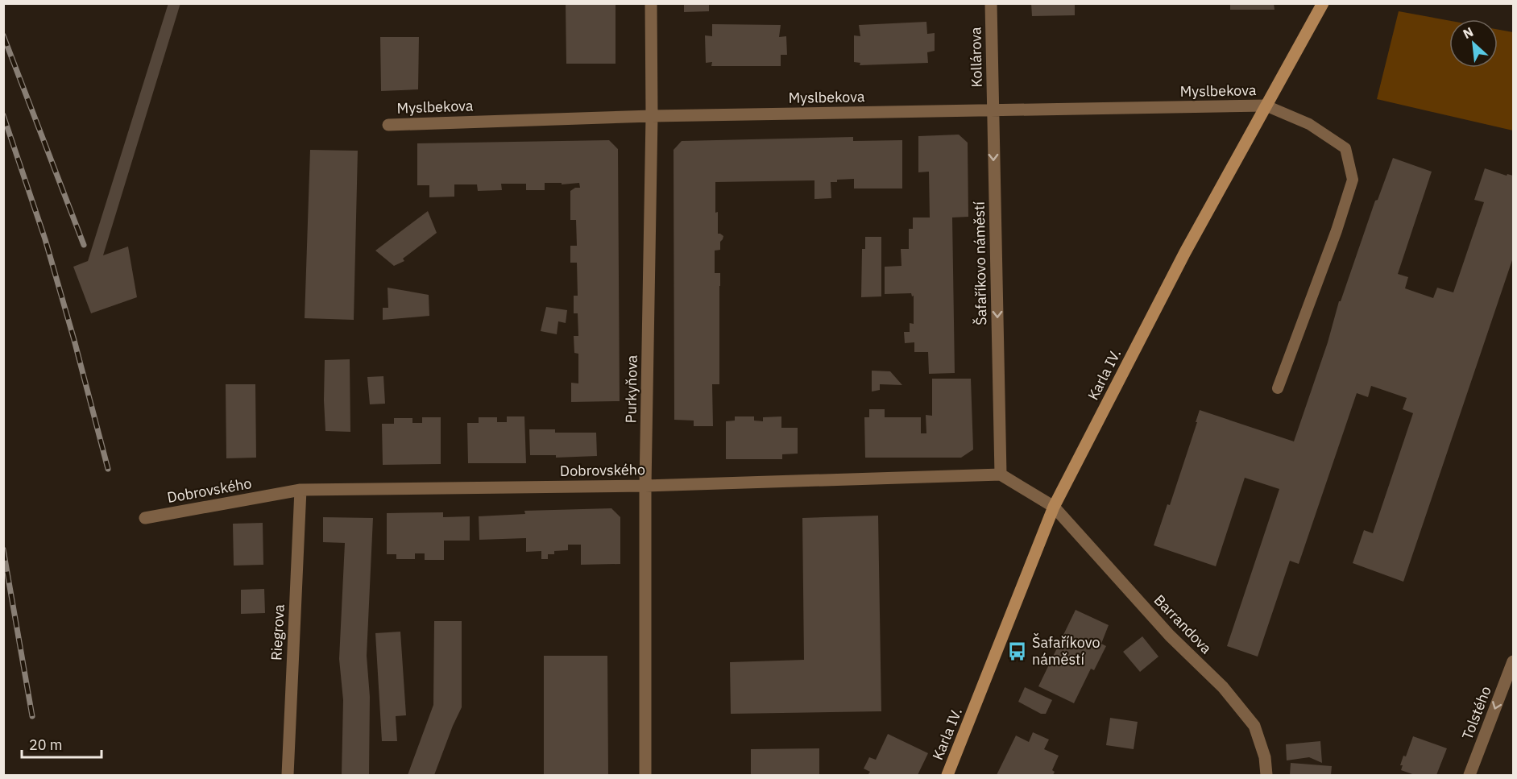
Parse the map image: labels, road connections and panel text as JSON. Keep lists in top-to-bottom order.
{
  "streets": {
    "street": [
      "Kollárova",
      "Myslbekova",
      "Šafaříkovo náměstí",
      "Karla IV.",
      "Purkyňova",
      "Dobrovského",
      "Barrandova",
      "Riegrova",
      "Tolstého"
    ]
  },
  "crossings": [
    ["Kollárova", "Myslbekova"],
    ["Kollárova", "Šafaříkovo náměstí"],
    ["Myslbekova", "Šafaříkovo náměstí"],
    ["Myslbekova", "Karla IV."],
    ["Myslbekova", "Purkyňova"],
    ["Šafaříkovo náměstí", "Dobrovského"],
    ["Karla IV.", "Barrandova"],
    ["Purkyňova", "Dobrovského"],
    ["Dobrovského", "Riegrova"]
  ],
  "one_way": ["Šafaříkovo náměstí", "Tolstého"],
  "places": {
    "bus stop": ["Šafaříkovo náměstí"]
  },
  "scale_bar": "20 m",
  "north": "top left"
}
